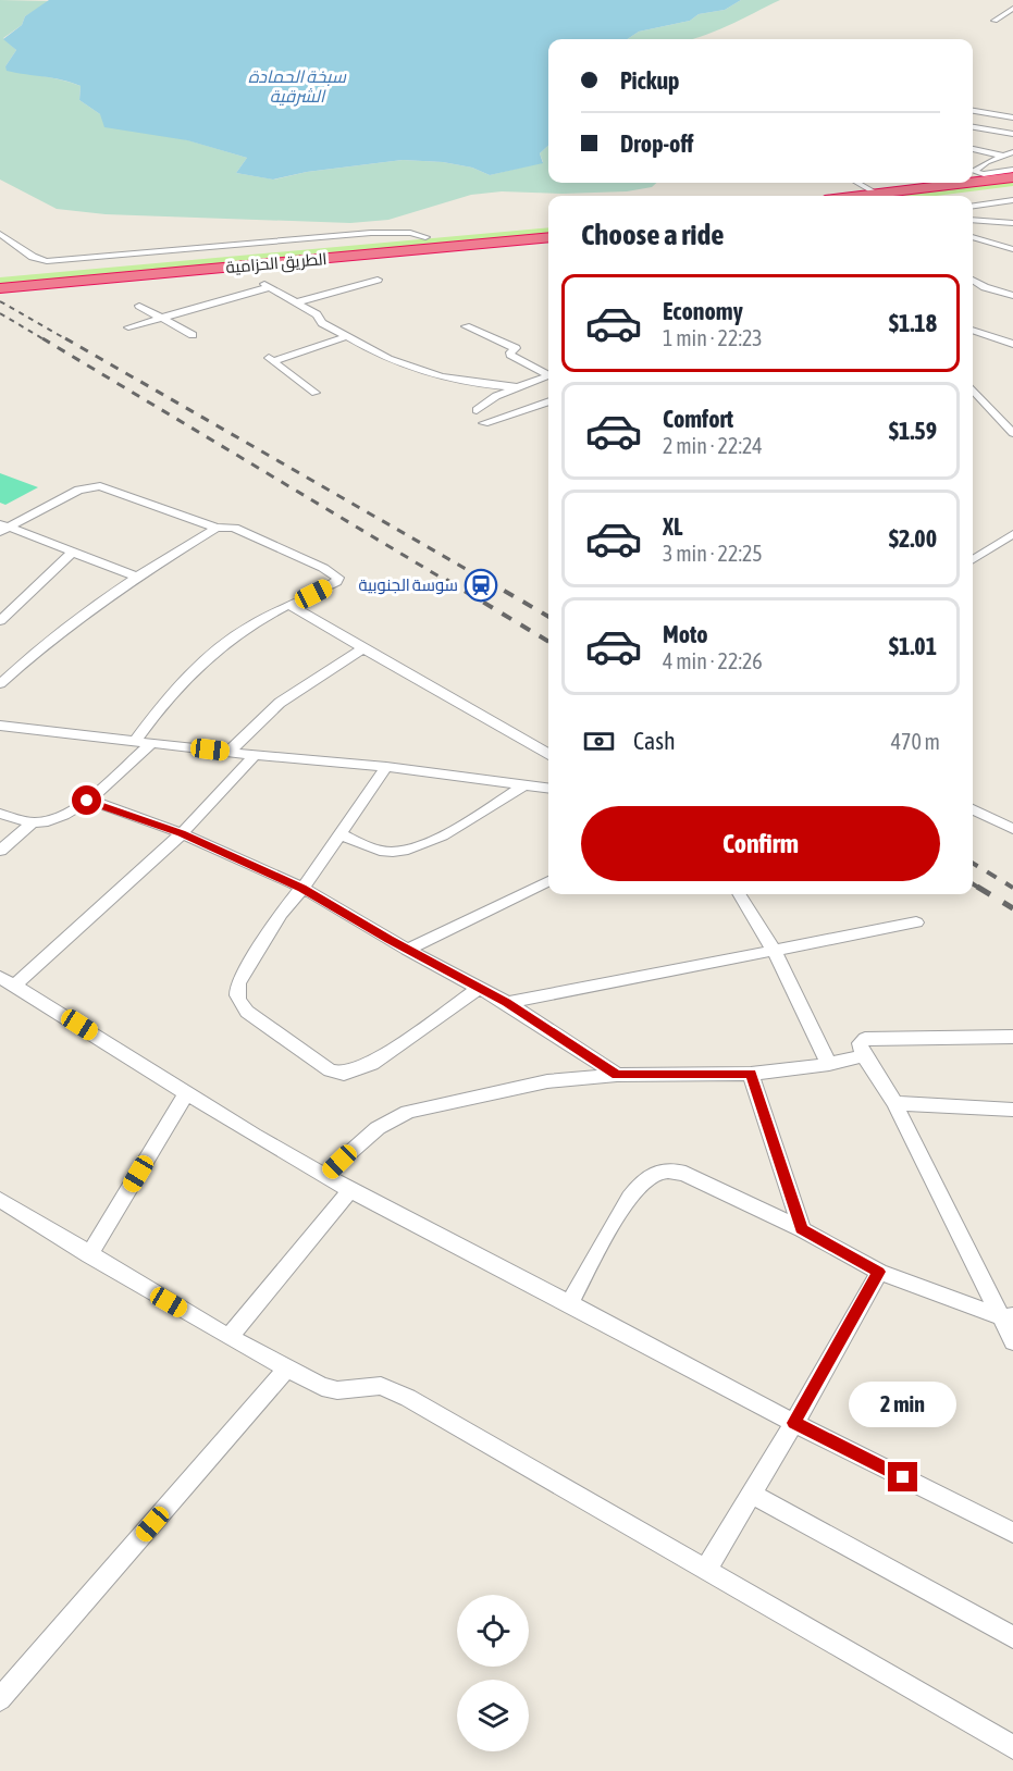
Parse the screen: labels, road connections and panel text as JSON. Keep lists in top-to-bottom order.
{
  "streets": {
    "highway": ["الطريق الحزامية"]
  },
  "water": ["سبخة الحمادة الشرقية"],
  "places": {
    "station": ["سوسة الجنوبية"]
  },
  "page": {
    "banner": ["Pickup", "Drop-off"],
    "heading": "Choose a ride",
    "list": [
      {
        "name": "Economy",
        "note": "1 min · 22:23",
        "value": "$1.18"
      },
      {
        "name": "Comfort",
        "note": "2 min · 22:24",
        "value": "$1.59"
      },
      {
        "name": "XL",
        "note": "3 min · 22:25",
        "value": "$2.00"
      },
      {
        "name": "Moto",
        "note": "4 min · 22:26",
        "value": "$1.01"
      }
    ],
    "pay": ["Cash", "470 m"],
    "buttons": "Confirm",
    "bubble": "2 min"
  }
}
